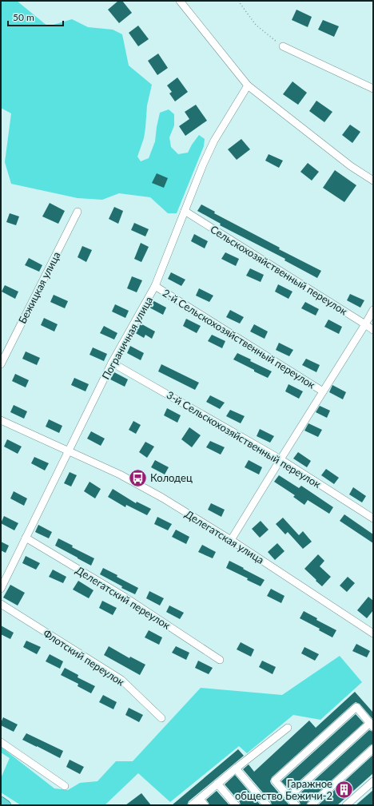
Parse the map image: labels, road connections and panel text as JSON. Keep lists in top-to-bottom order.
{
  "streets": {
    "street": [
      "Сельскохозяйственный переулок",
      "Бежицкая улица",
      "Пограничная улица",
      "2-й Сельскохозяйственный переулок",
      "3-й Сельскохозяйственный переулок",
      "Делегатская улица",
      "Делегатский переулок",
      "Флотский переулок"
    ]
  },
  "crossings": [
    ["Сельскохозяйственный переулок", "Пограничная улица"],
    ["Пограничная улица", "2-й Сельскохозяйственный переулок"],
    ["Пограничная улица", "3-й Сельскохозяйственный переулок"],
    ["Пограничная улица", "Делегатская улица"],
    ["Пограничная улица", "Делегатский переулок"]
  ],
  "places": {
    "bus stop": ["Колодец"],
    "building": ["Гаражное общество Бежичи-2"]
  },
  "scale_bar": "50 m"
}
